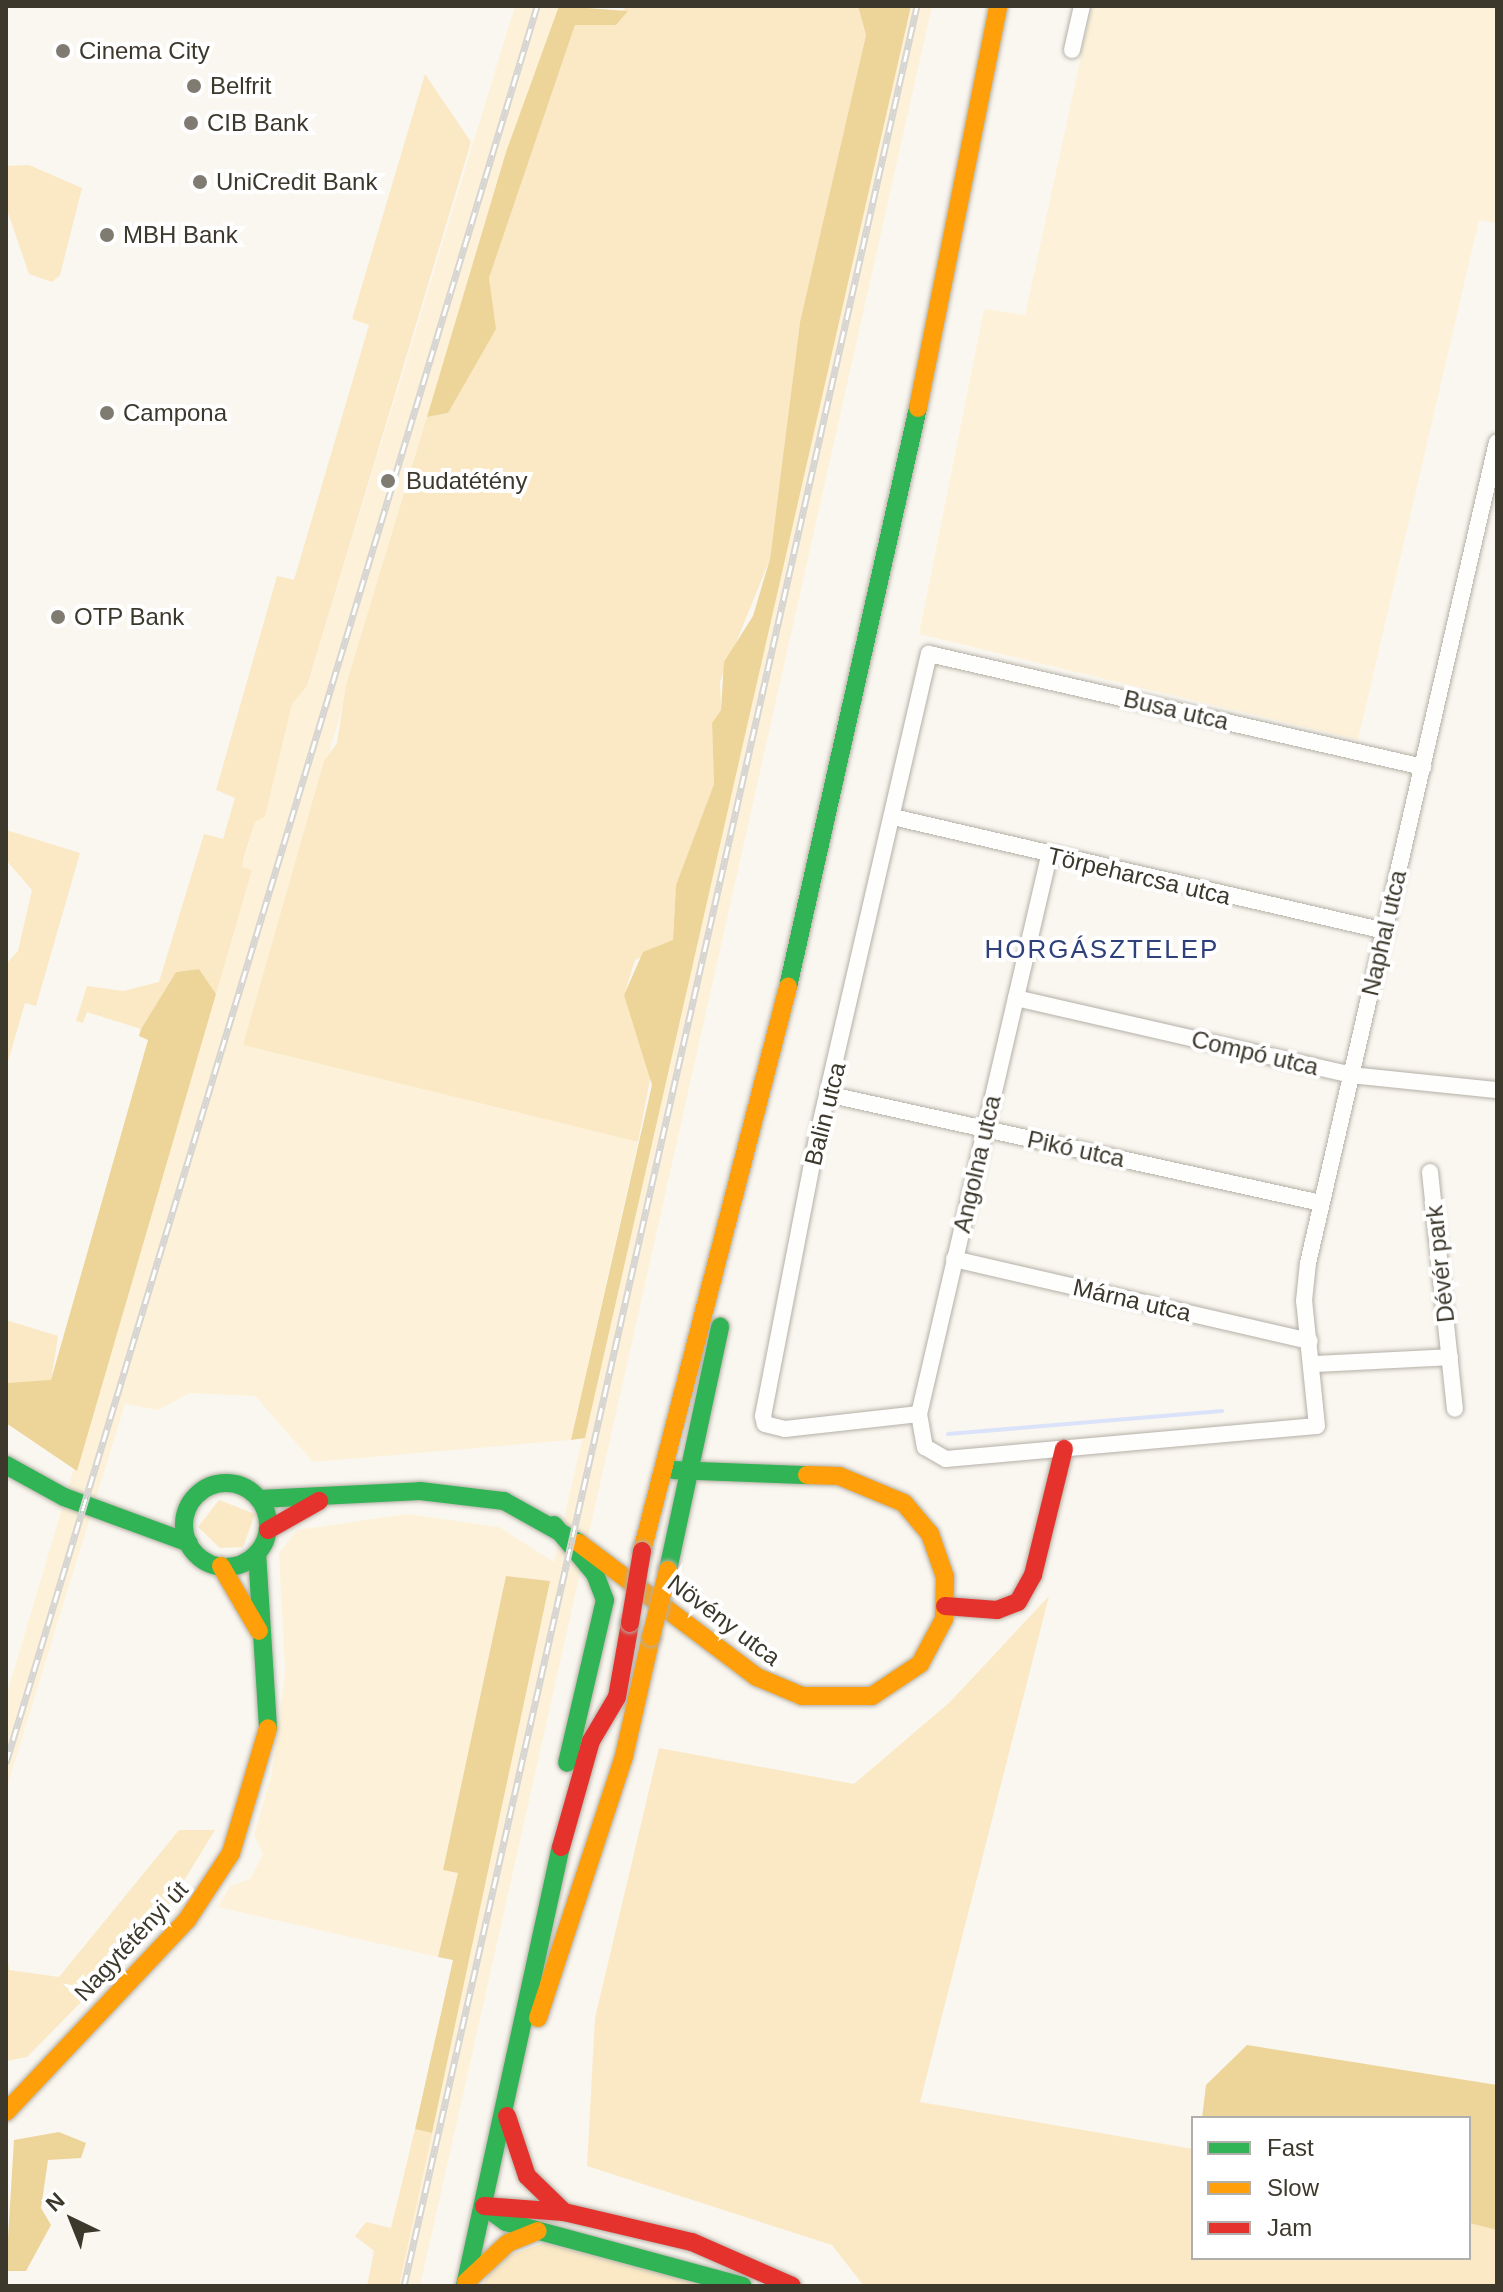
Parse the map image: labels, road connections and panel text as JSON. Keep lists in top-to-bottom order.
{
  "streets": {
    "main road": ["Növény utca", "Nagytétényi út"],
    "street": [
      "Busa utca",
      "Törpeharcsa utca",
      "Naphal utca",
      "Compó utca",
      "Balin utca",
      "Pikó utca",
      "Angolna utca",
      "Dévér park",
      "Márna utca"
    ]
  },
  "crossings": [
    ["Busa utca", "Naphal utca"],
    ["Busa utca", "Balin utca"],
    ["Törpeharcsa utca", "Naphal utca"],
    ["Törpeharcsa utca", "Balin utca"],
    ["Törpeharcsa utca", "Angolna utca"],
    ["Naphal utca", "Compó utca"],
    ["Naphal utca", "Pikó utca"],
    ["Naphal utca", "Dévér park"],
    ["Naphal utca", "Márna utca"],
    ["Compó utca", "Angolna utca"],
    ["Balin utca", "Pikó utca"],
    ["Balin utca", "Angolna utca"],
    ["Pikó utca", "Angolna utca"],
    ["Angolna utca", "Márna utca"],
    ["Növény utca", "Nagytétényi út"]
  ],
  "districts": ["HORGÁSZTELEP"],
  "places": [
    "Cinema City",
    "Belfrit",
    "CIB Bank",
    "UniCredit Bank",
    "MBH Bank",
    "Campona",
    "Budatétény",
    "OTP Bank"
  ],
  "legend": ["Fast", "Slow", "Jam"],
  "north": "top left"
}
